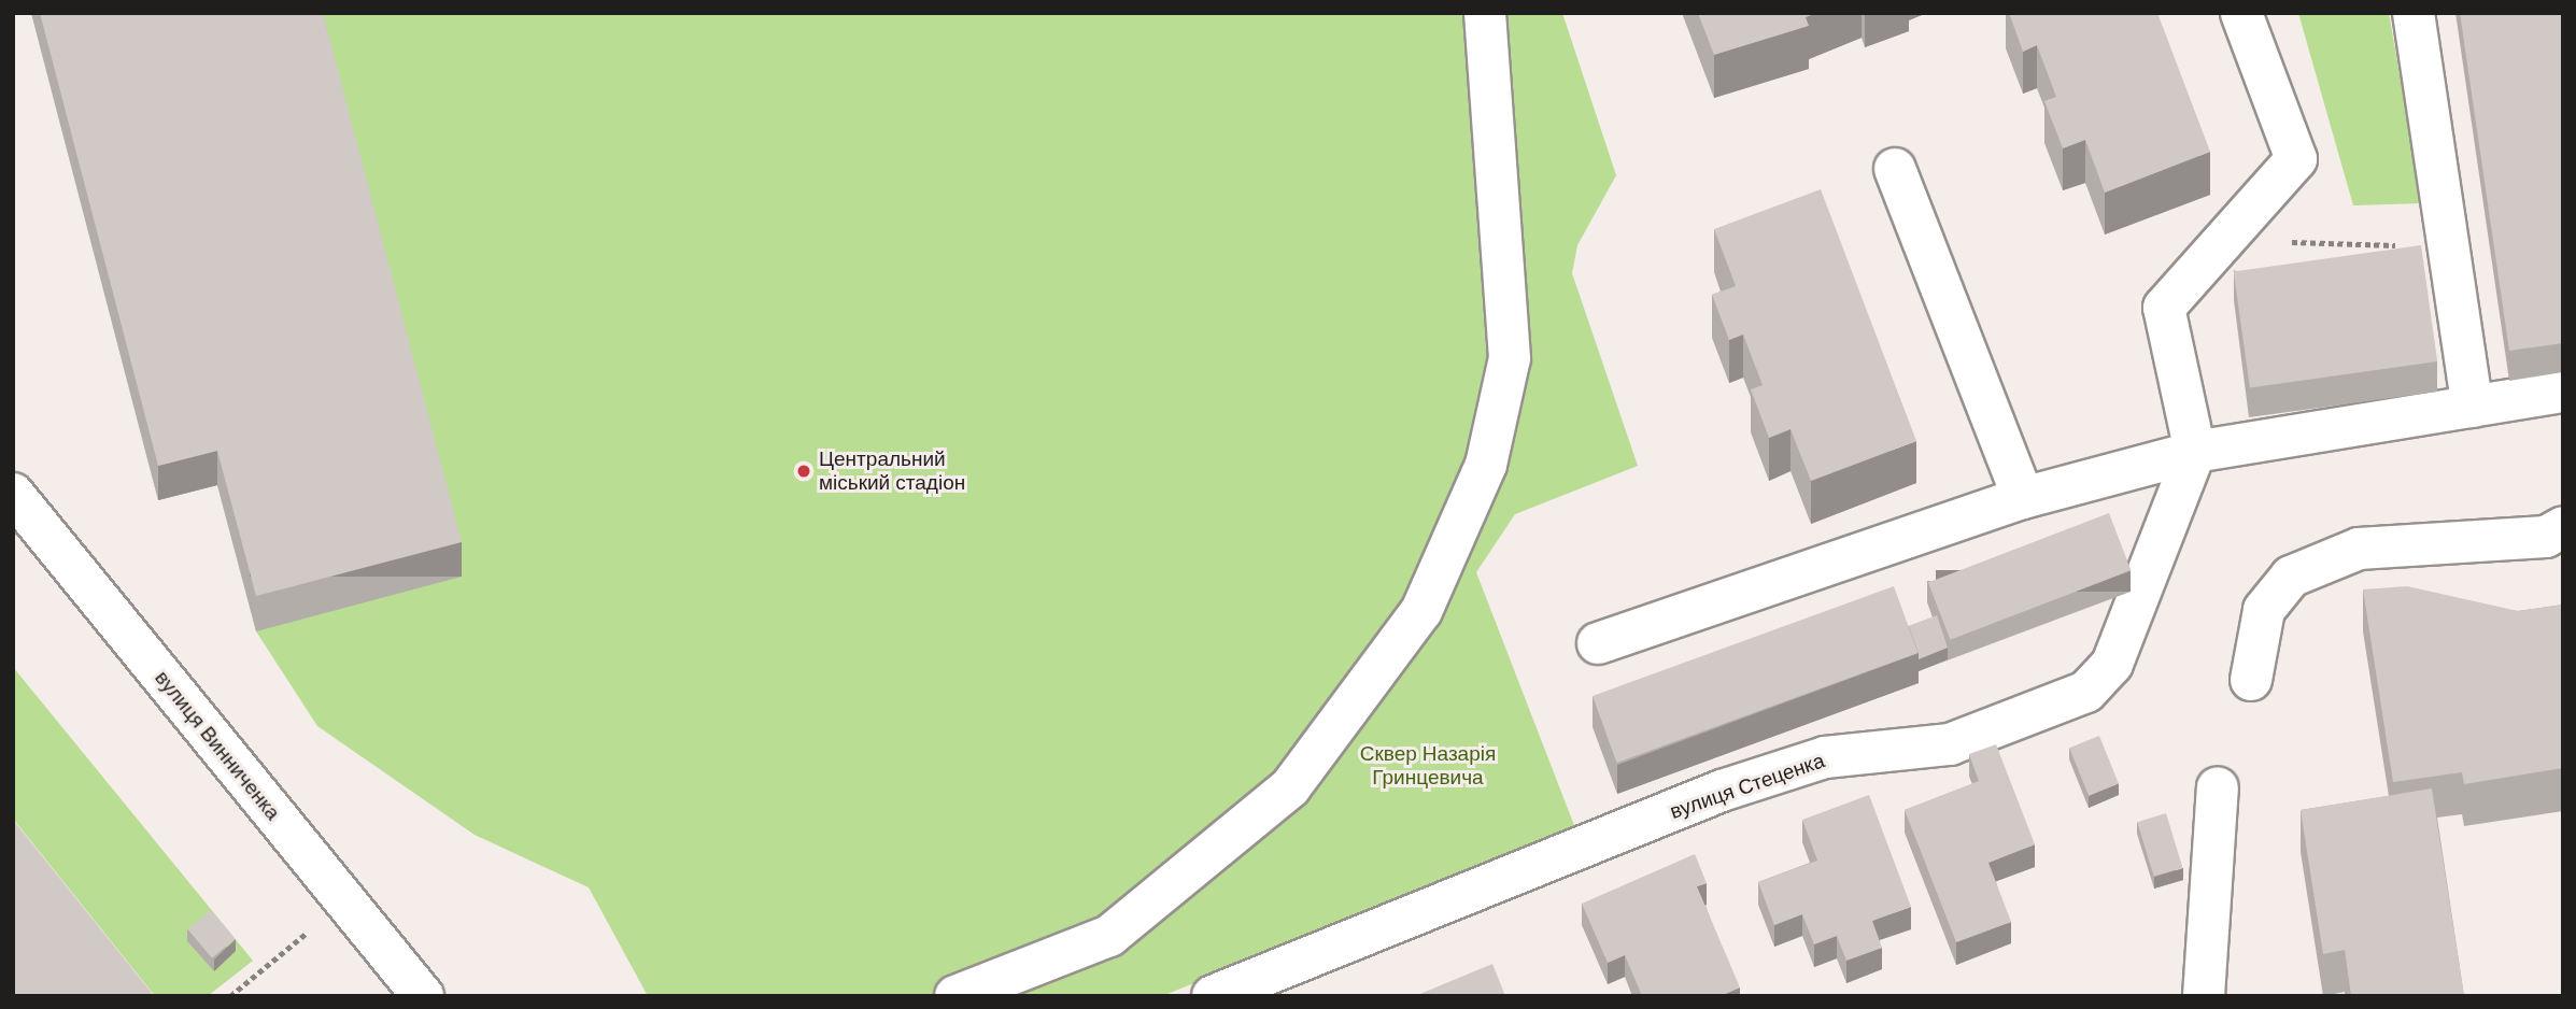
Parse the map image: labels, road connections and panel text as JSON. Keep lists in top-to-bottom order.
{
  "streets": {
    "street": ["вулиця Винниченка", "вулиця Стеценка"]
  },
  "parks": ["Сквер Назарія Гринцевича"],
  "places": ["Центральний міський стадіон"]
}
